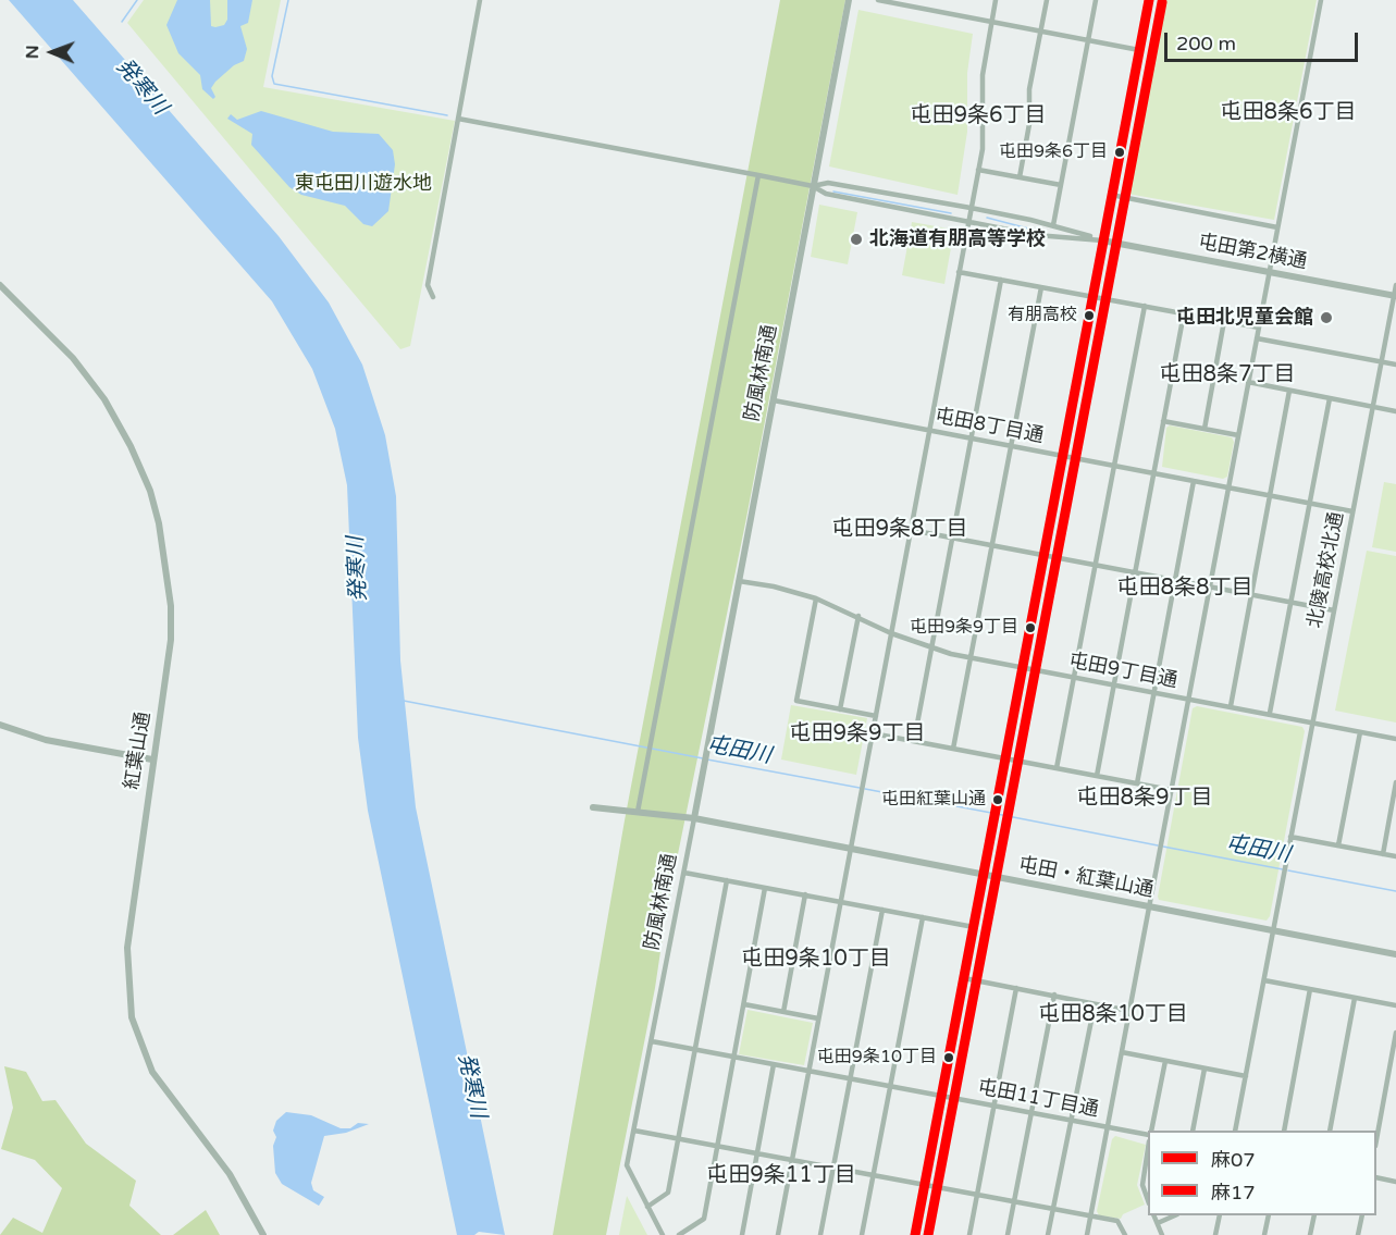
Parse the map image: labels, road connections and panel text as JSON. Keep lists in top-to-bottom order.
{
  "streets": {
    "street": [
      "屯田第2横通",
      "防風林南通",
      "屯田8丁目通",
      "北陵高校北通",
      "屯田9丁目通",
      "紅葉山通",
      "屯田・紅葉山通",
      "屯田11丁目通"
    ]
  },
  "crossings": [
    ["屯田第2横通", "北陵高校北通"],
    ["防風林南通", "屯田8丁目通"],
    ["防風林南通", "屯田9丁目通"],
    ["防風林南通", "屯田・紅葉山通"],
    ["防風林南通", "屯田11丁目通"],
    ["屯田8丁目通", "北陵高校北通"],
    ["北陵高校北通", "屯田9丁目通"],
    ["北陵高校北通", "屯田・紅葉山通"]
  ],
  "districts": [
    "屯田8条6丁目",
    "屯田9条6丁目",
    "屯田8条7丁目",
    "屯田9条8丁目",
    "屯田8条8丁目",
    "屯田9条9丁目",
    "屯田8条9丁目",
    "屯田9条10丁目",
    "屯田8条10丁目",
    "屯田9条11丁目"
  ],
  "water": ["発寒川", "屯田川"],
  "parks": ["東屯田川遊水地"],
  "places": [
    "屯田9条6丁目",
    "北海道有朋高等学校",
    "有朋高校",
    "屯田北児童会館",
    "屯田9条9丁目",
    "屯田紅葉山通",
    "屯田9条10丁目"
  ],
  "lines": ["transit line 麻07", "transit line 麻17"],
  "legend": ["麻07", "麻17"],
  "scale_bar": "200 m",
  "north": "left"
}
